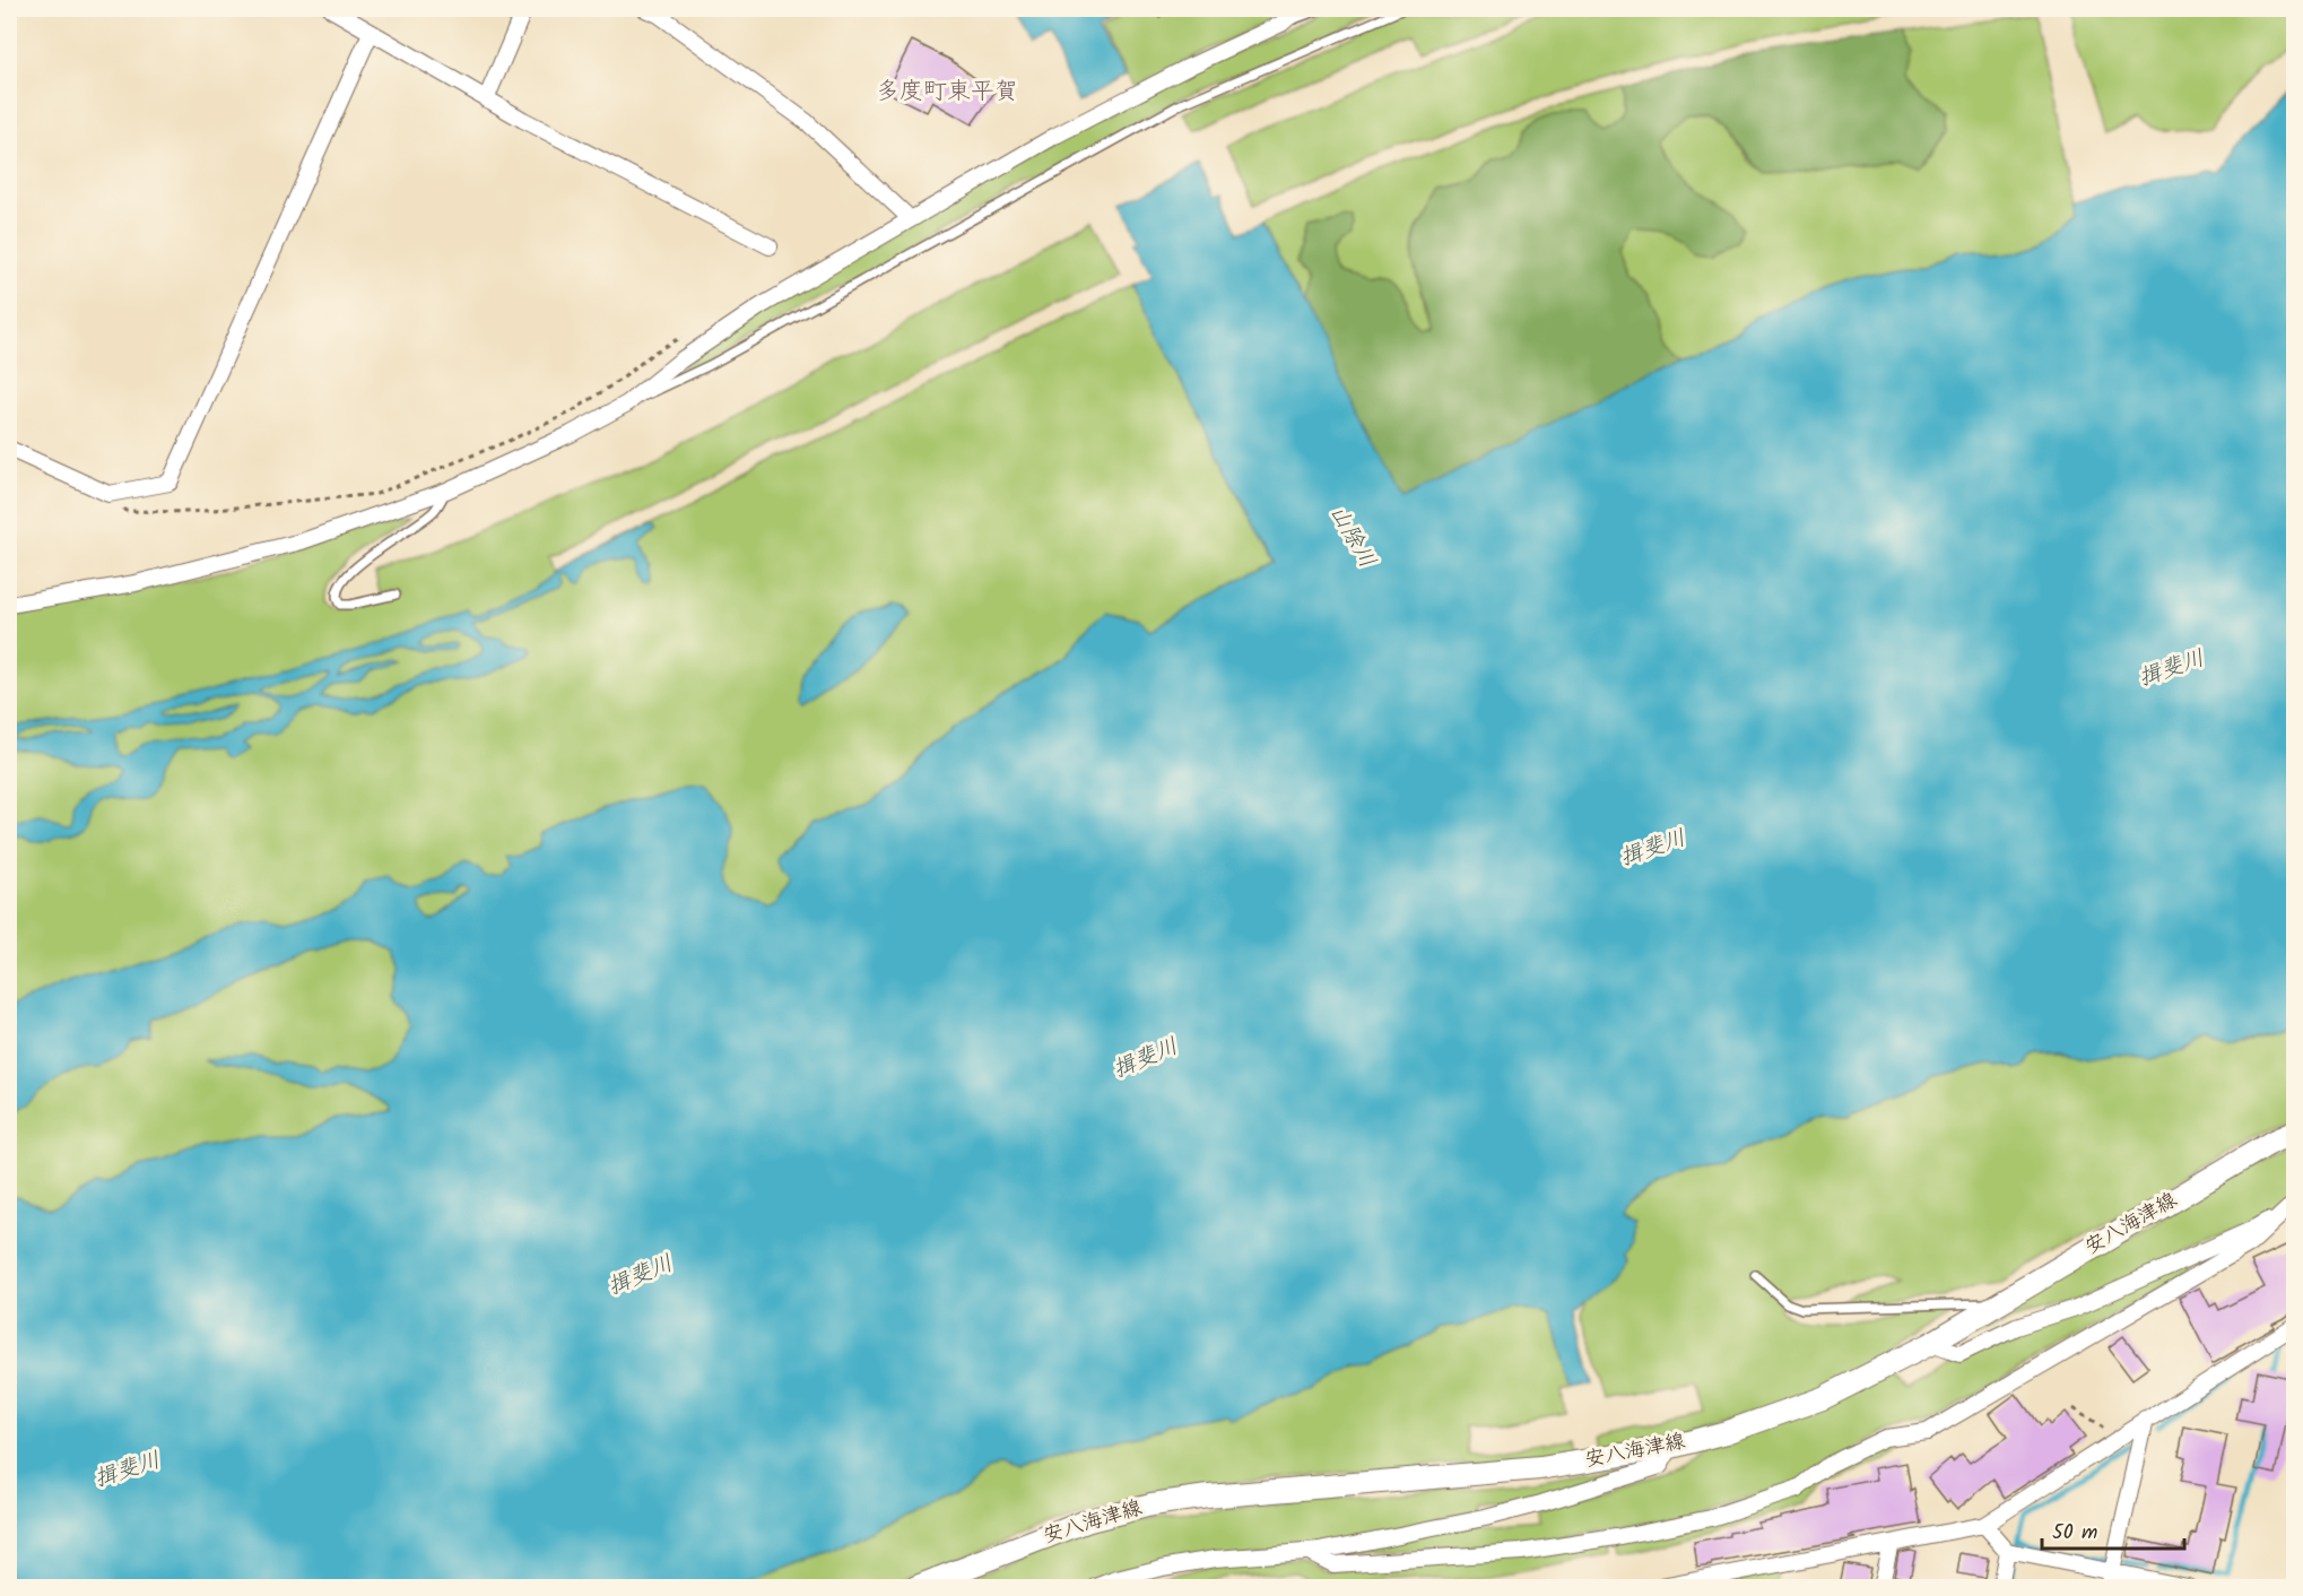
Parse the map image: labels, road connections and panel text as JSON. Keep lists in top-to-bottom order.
{
  "streets": {
    "main road": ["安八海津線"]
  },
  "districts": ["多度町東平賀"],
  "water": ["山除川", "揖斐川"],
  "scale_bar": "50 m"
}
